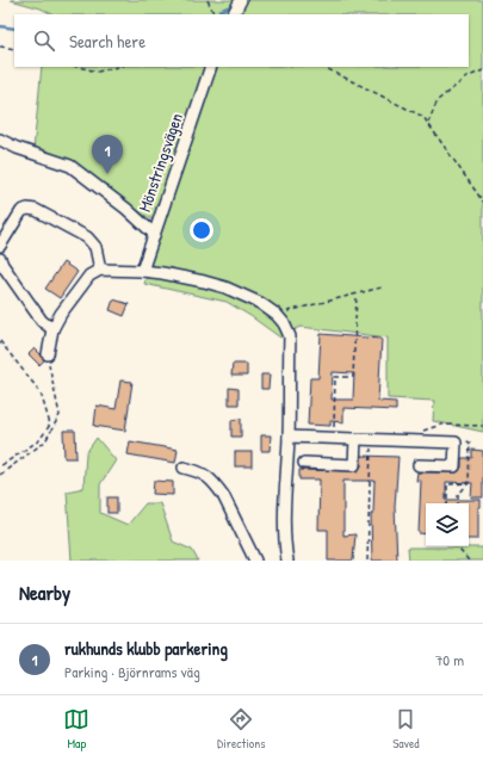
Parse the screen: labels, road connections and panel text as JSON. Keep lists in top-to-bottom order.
{
  "streets": {
    "street": ["Mönstringsvägen"]
  },
  "page": {
    "search": "Search here",
    "pins": "1",
    "heading": "Nearby",
    "list": [
      {
        "mark": "1",
        "name": "rukhunds klubb parkering",
        "note": "Parking · Björnrams väg",
        "value": "70 m"
      }
    ],
    "nav": ["Map", "Directions", "Saved"]
  }
}
